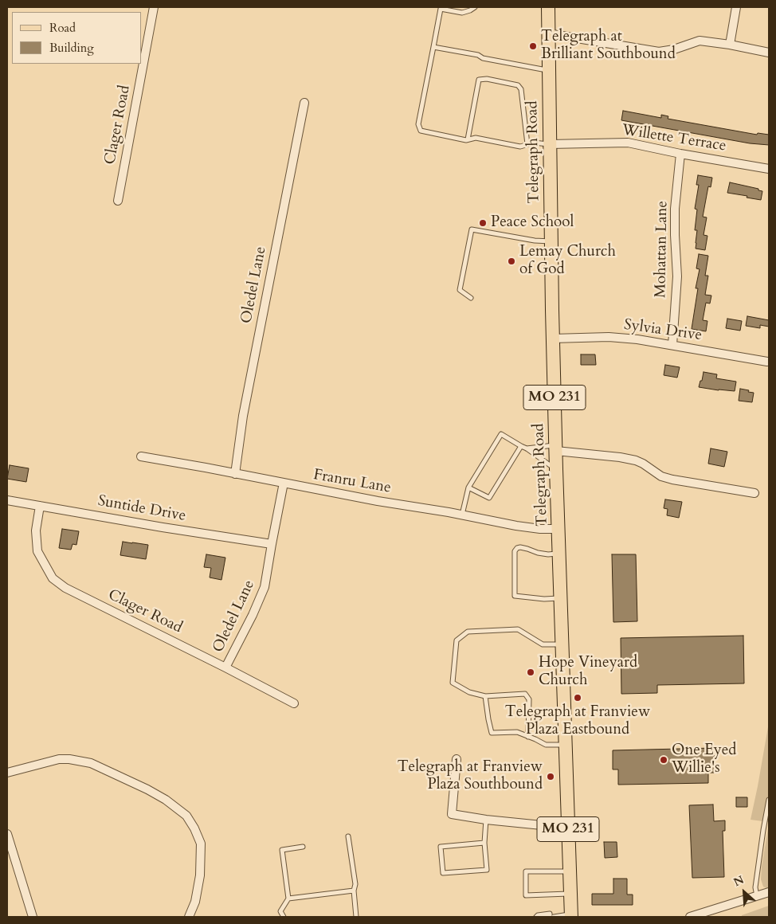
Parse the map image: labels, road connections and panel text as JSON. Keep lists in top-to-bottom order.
{
  "streets": {
    "main road": ["Telegraph Road", "MO 231"],
    "street": [
      "Clager Road",
      "Willette Terrace",
      "Mohattan Lane",
      "Oledel Lane",
      "Sylvia Drive",
      "Franru Lane",
      "Suntide Drive"
    ]
  },
  "crossings": [
    ["Clager Road", "Oledel Lane"],
    ["Clager Road", "Suntide Drive"],
    ["Willette Terrace", "Telegraph Road"],
    ["Willette Terrace", "Mohattan Lane"],
    ["Telegraph Road", "Sylvia Drive"],
    ["Telegraph Road", "Franru Lane"],
    ["Mohattan Lane", "Sylvia Drive"],
    ["Oledel Lane", "Franru Lane"],
    ["Oledel Lane", "Suntide Drive"]
  ],
  "places": [
    "Telegraph at Brilliant Southbound",
    "Peace School",
    "Lemay Church of God",
    "Hope Vineyard Church",
    "Telegraph at Franview Plaza Eastbound",
    "One Eyed Willie's",
    "Telegraph at Franview Plaza Southbound"
  ],
  "legend": ["Road", "Building"],
  "north": "top left"
}
